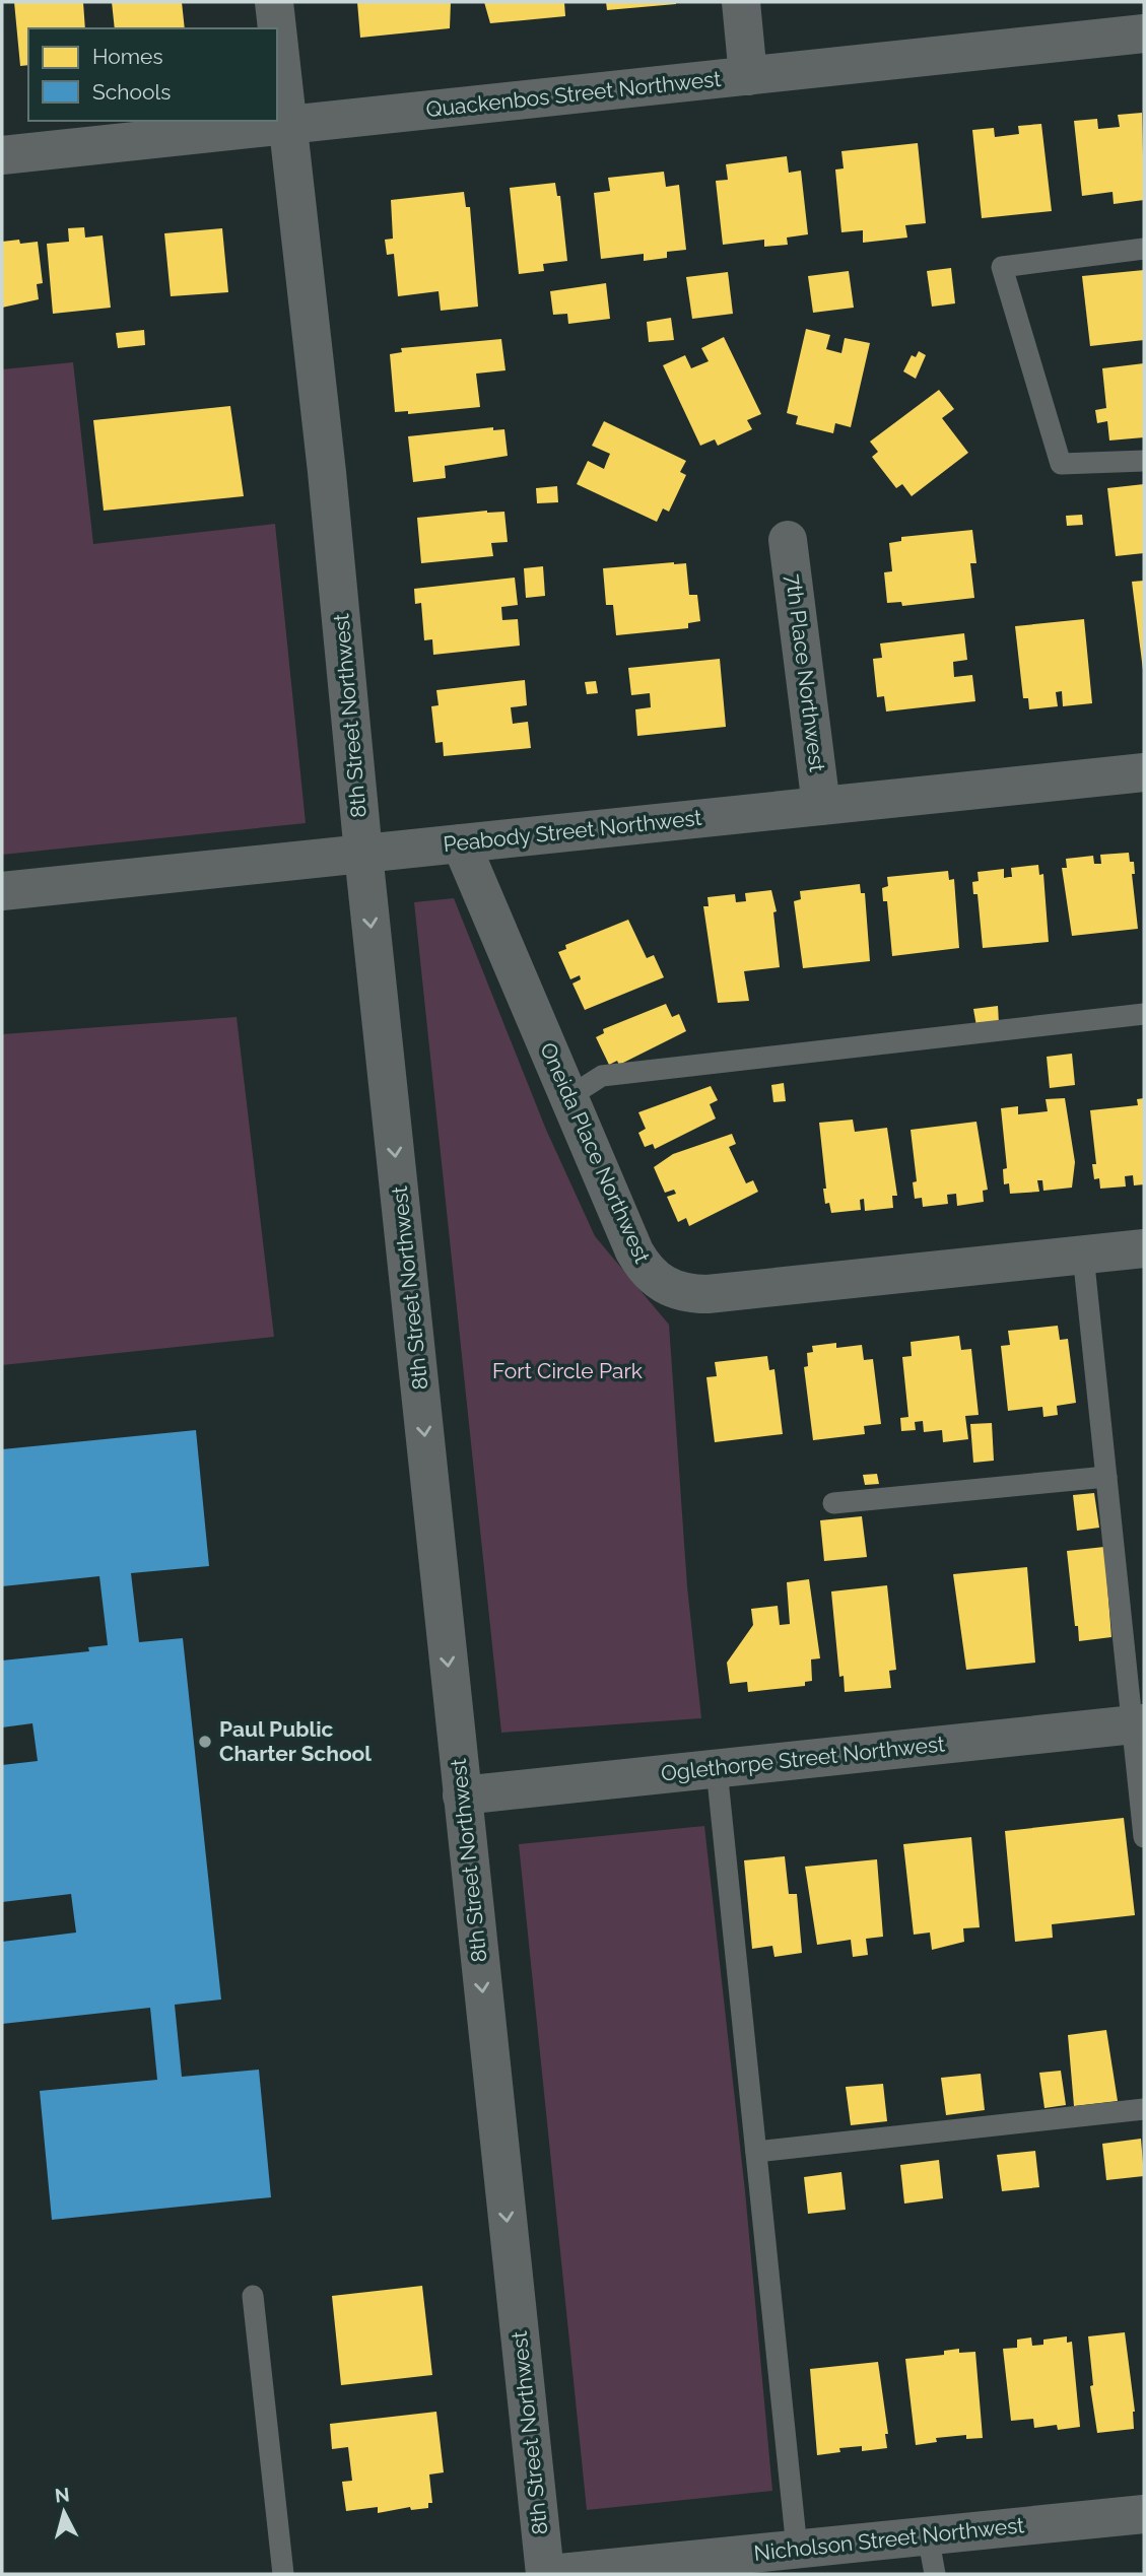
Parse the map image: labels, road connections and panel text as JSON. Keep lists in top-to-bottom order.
{
  "streets": {
    "street": [
      "Quackenbos Street Northwest",
      "7th Place Northwest",
      "8th Street Northwest",
      "Peabody Street Northwest",
      "Oneida Place Northwest",
      "Oglethorpe Street Northwest",
      "Nicholson Street Northwest"
    ]
  },
  "crossings": [
    ["Quackenbos Street Northwest", "8th Street Northwest"],
    ["7th Place Northwest", "Peabody Street Northwest"],
    ["8th Street Northwest", "Peabody Street Northwest"],
    ["8th Street Northwest", "Oglethorpe Street Northwest"],
    ["8th Street Northwest", "Nicholson Street Northwest"],
    ["Peabody Street Northwest", "Oneida Place Northwest"]
  ],
  "one_way": ["8th Street Northwest"],
  "parks": ["Fort Circle Park"],
  "places": ["Paul Public Charter School"],
  "legend": ["Homes", "Schools"],
  "north": "top"
}
